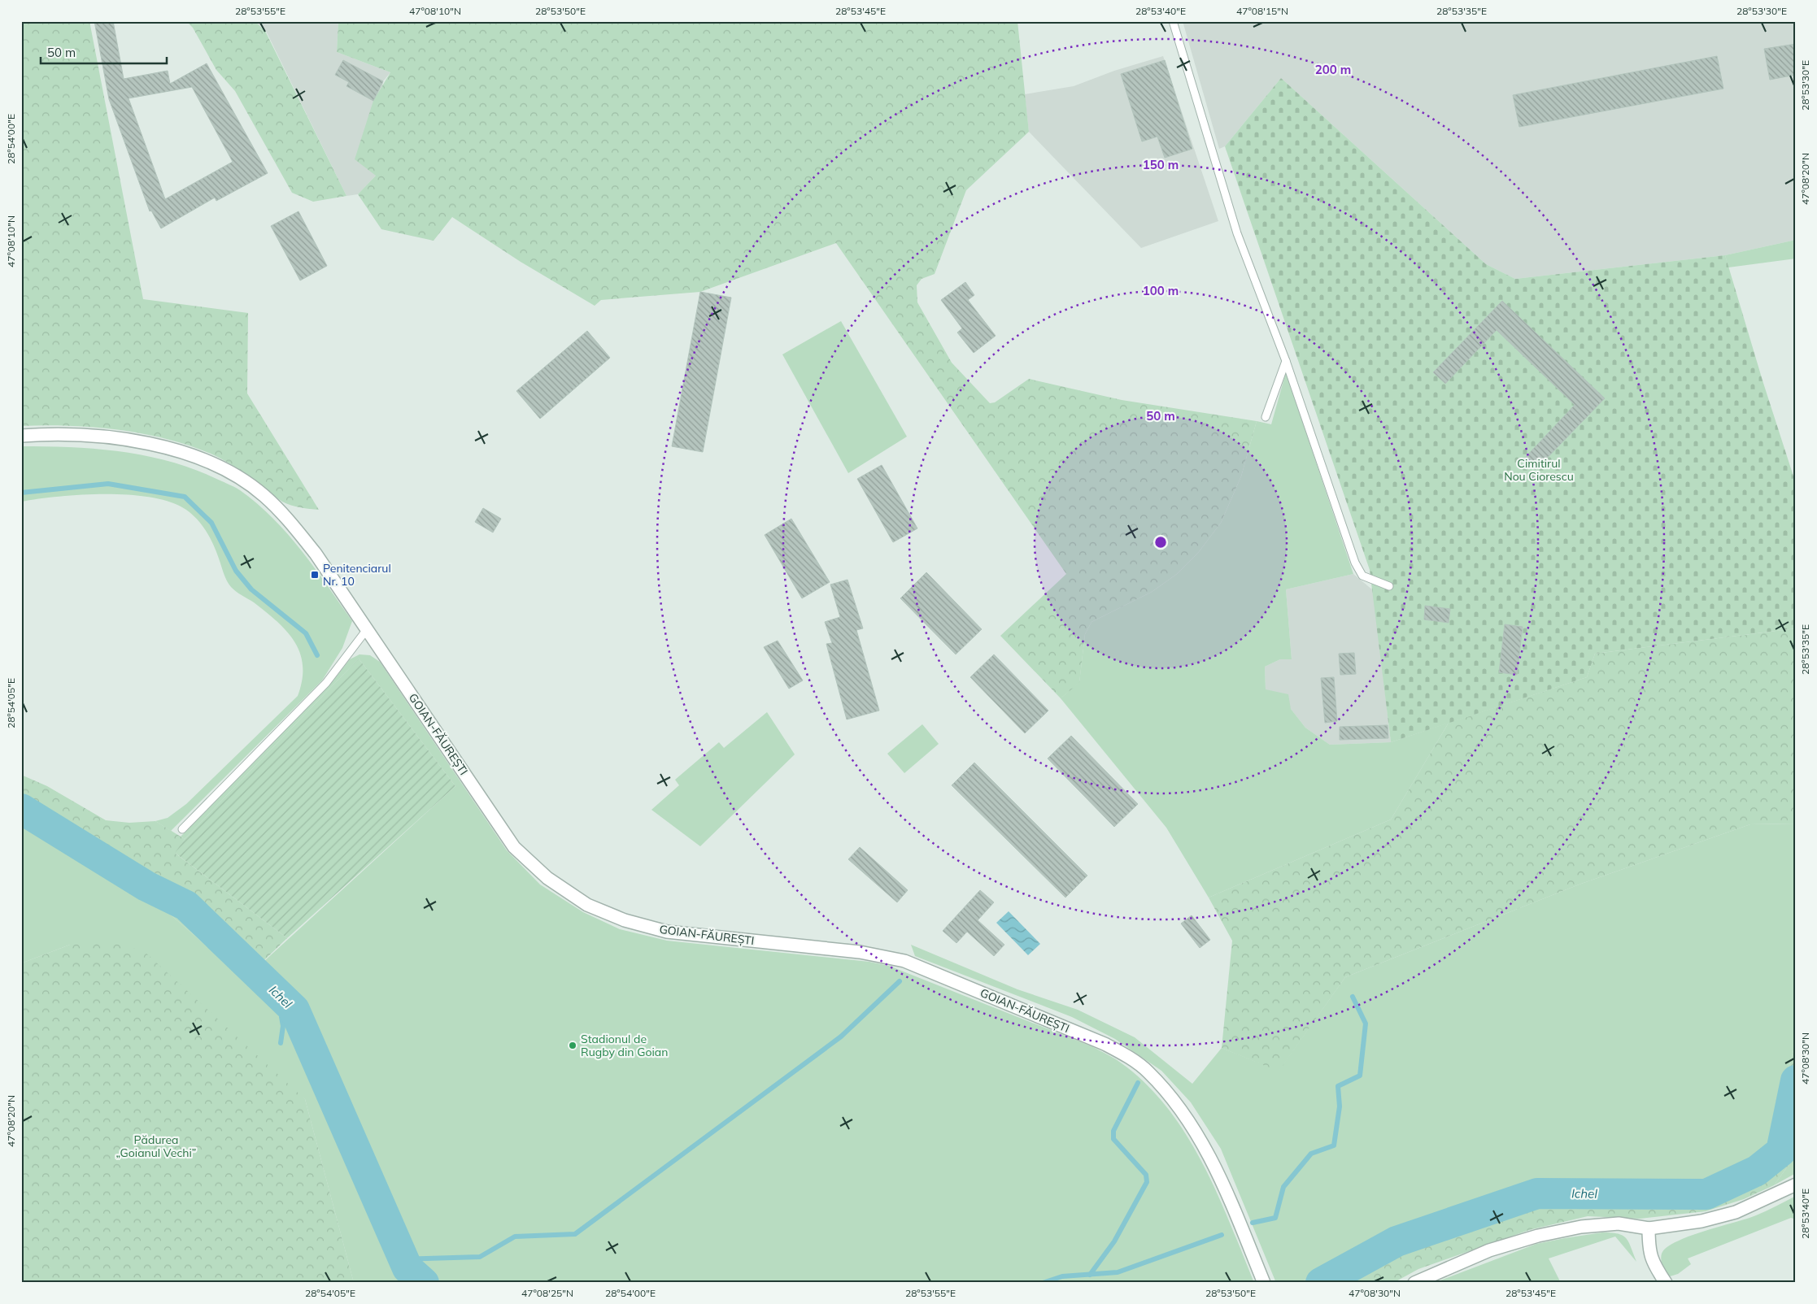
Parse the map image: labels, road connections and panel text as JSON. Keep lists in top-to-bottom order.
{
  "streets": {
    "street": ["GOIAN-FĂUREȘTI"]
  },
  "water": ["Ichel"],
  "parks": ["Cimitirul Nou Ciorescu", "Pădurea „Goianul Vechi”"],
  "places": {
    "transit": ["Penitenciarul Nr. 10"],
    "other": ["Stadionul de Rugby din Goian"]
  },
  "scale_bar": "50 m",
  "coordinates": [
    "28°53'55\"E",
    "47°08'10\"N",
    "28°53'50\"E",
    "28°53'45\"E",
    "28°53'40\"E",
    "47°08'15\"N",
    "28°53'35\"E",
    "28°53'30\"E",
    "28°54'00\"E",
    "47°08'20\"N",
    "28°54'05\"E",
    "47°08'30\"N",
    "47°08'25\"N"
  ],
  "rings": [
    "200 m",
    "150 m",
    "100 m",
    "50 m"
  ]
}
